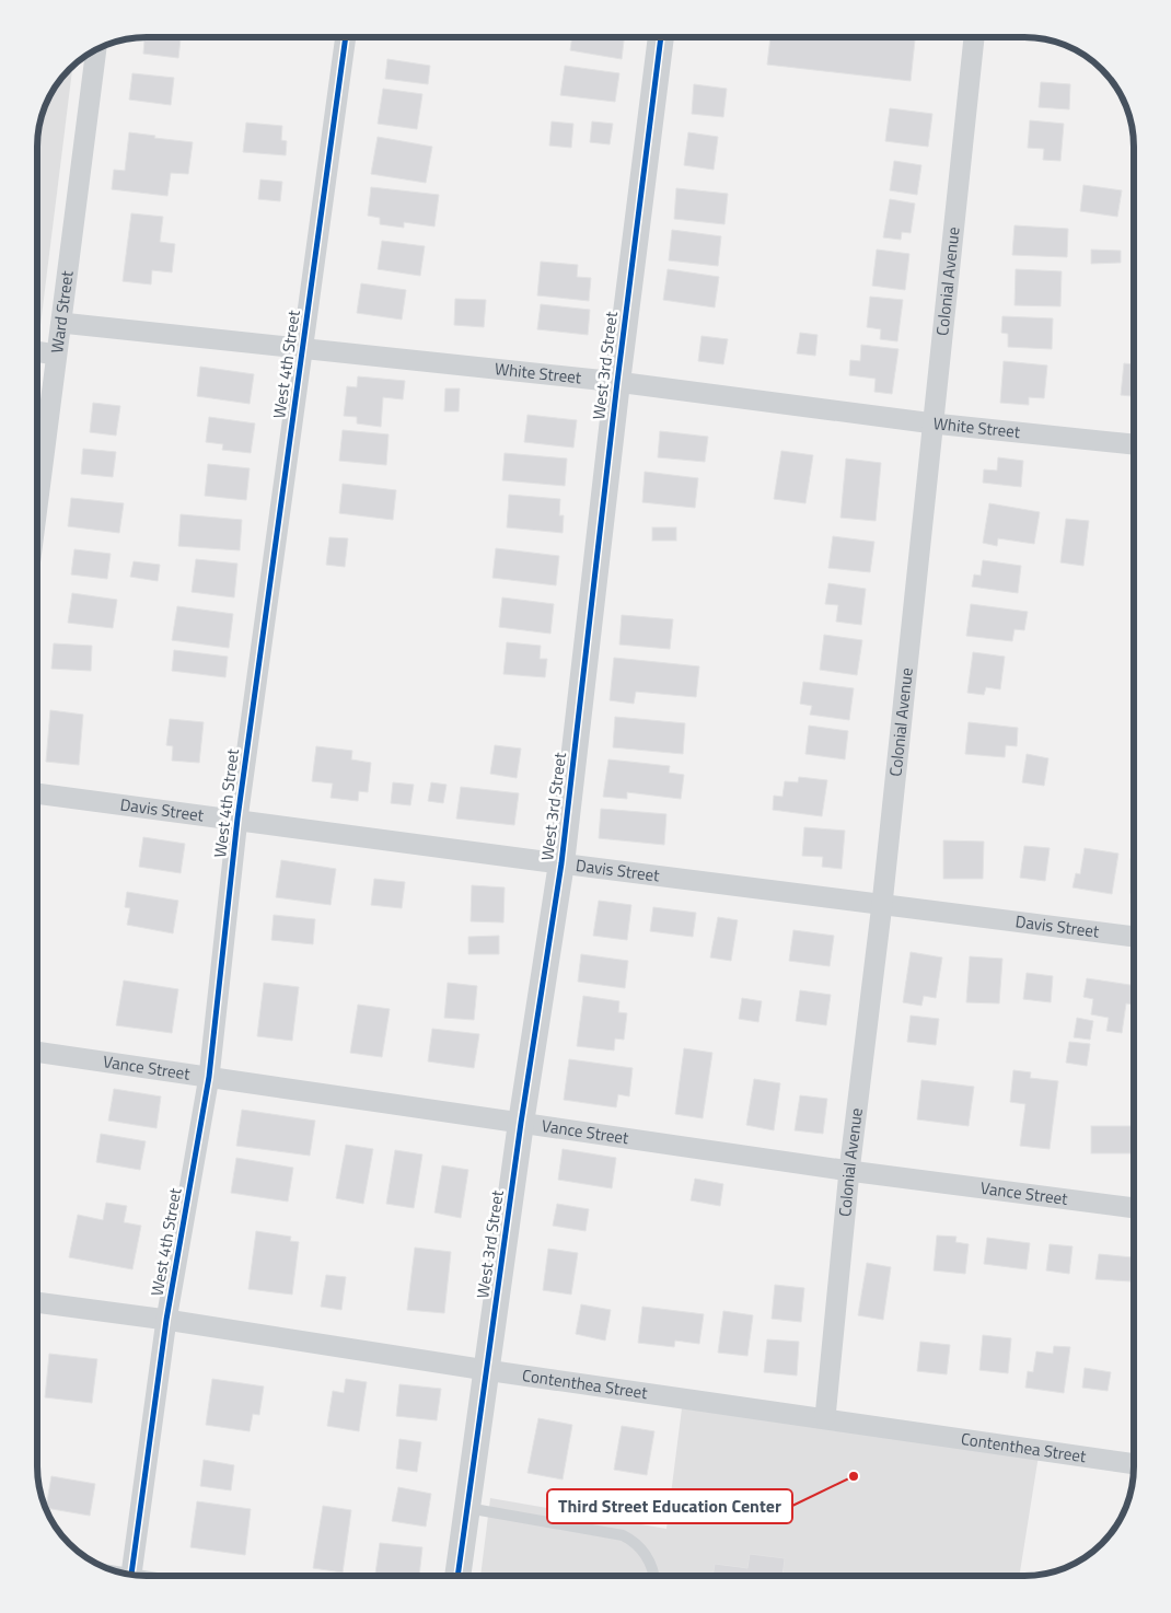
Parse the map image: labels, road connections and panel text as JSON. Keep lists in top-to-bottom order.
{
  "streets": {
    "street": [
      "Colonial Avenue",
      "Ward Street",
      "West 4th Street",
      "West 3rd Street",
      "White Street",
      "Davis Street",
      "Vance Street",
      "Contenthea Street"
    ]
  },
  "crossings": [
    ["Colonial Avenue", "White Street"],
    ["Colonial Avenue", "Davis Street"],
    ["Colonial Avenue", "Vance Street"],
    ["Colonial Avenue", "Contenthea Street"],
    ["Ward Street", "White Street"],
    ["West 4th Street", "White Street"],
    ["West 4th Street", "Davis Street"],
    ["West 4th Street", "Vance Street"],
    ["West 4th Street", "Contenthea Street"],
    ["West 3rd Street", "White Street"],
    ["West 3rd Street", "Davis Street"],
    ["West 3rd Street", "Vance Street"],
    ["West 3rd Street", "Contenthea Street"]
  ],
  "places": ["Third Street Education Center"]
}
